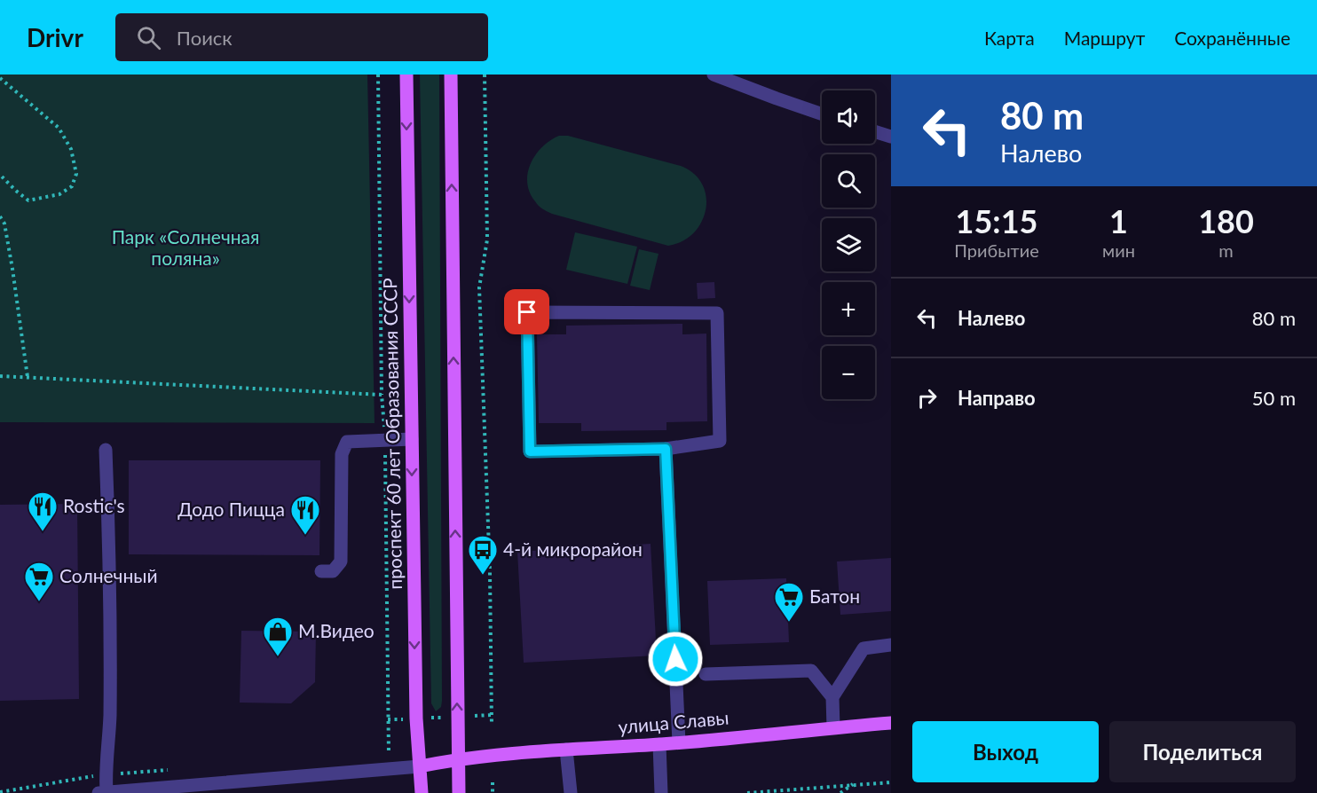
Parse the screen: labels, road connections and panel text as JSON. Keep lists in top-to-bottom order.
{
  "streets": {
    "main road": ["проспект 60 лет Образования СССР", "улица Славы"]
  },
  "crossings": [
    ["проспект 60 лет Образования СССР", "улица Славы"]
  ],
  "parks": ["Парк «Солнечная поляна»"],
  "places": {
    "restaurant": ["Rostic's", "Додо Пицца"],
    "bus stop": ["4-й микрорайон"],
    "supermarket": ["Солнечный", "Батон"],
    "shop": ["М.Видео"]
  },
  "page": {
    "header": "Drivr",
    "search": "Поиск",
    "nav": ["Карта", "Маршрут", "Сохранённые"],
    "turn": ["80 m", "Налево"],
    "map_buttons": ["+", "−"],
    "eta": [
      "15:15",
      "Прибытие",
      "1",
      "мин",
      "180",
      "m"
    ],
    "list": [
      {
        "name": "Налево",
        "value": "80 m"
      },
      {
        "name": "Направо",
        "value": "50 m"
      }
    ],
    "buttons": ["Выход", "Поделиться"]
  }
}
